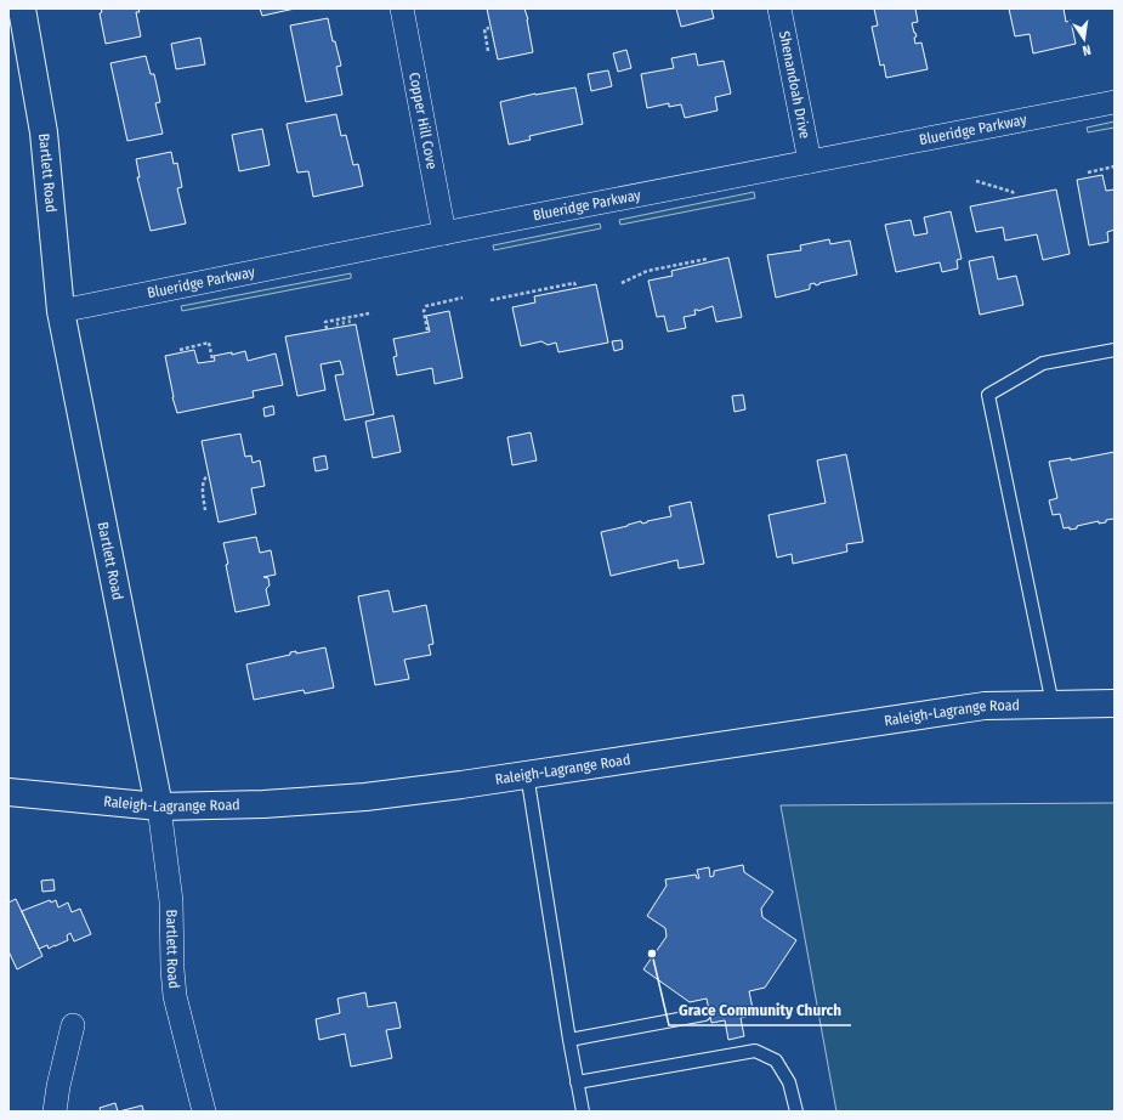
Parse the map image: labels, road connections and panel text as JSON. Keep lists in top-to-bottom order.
{
  "streets": {
    "main road": ["Bartlett Road", "Raleigh-Lagrange Road"],
    "street": ["Shenandoah Drive", "Copper Hill Cove", "Blueridge Parkway"]
  },
  "crossings": [
    ["Shenandoah Drive", "Blueridge Parkway"],
    ["Copper Hill Cove", "Blueridge Parkway"],
    ["Blueridge Parkway", "Bartlett Road"],
    ["Bartlett Road", "Raleigh-Lagrange Road"]
  ],
  "places": ["Grace Community Church"],
  "north": "bottom"
}
